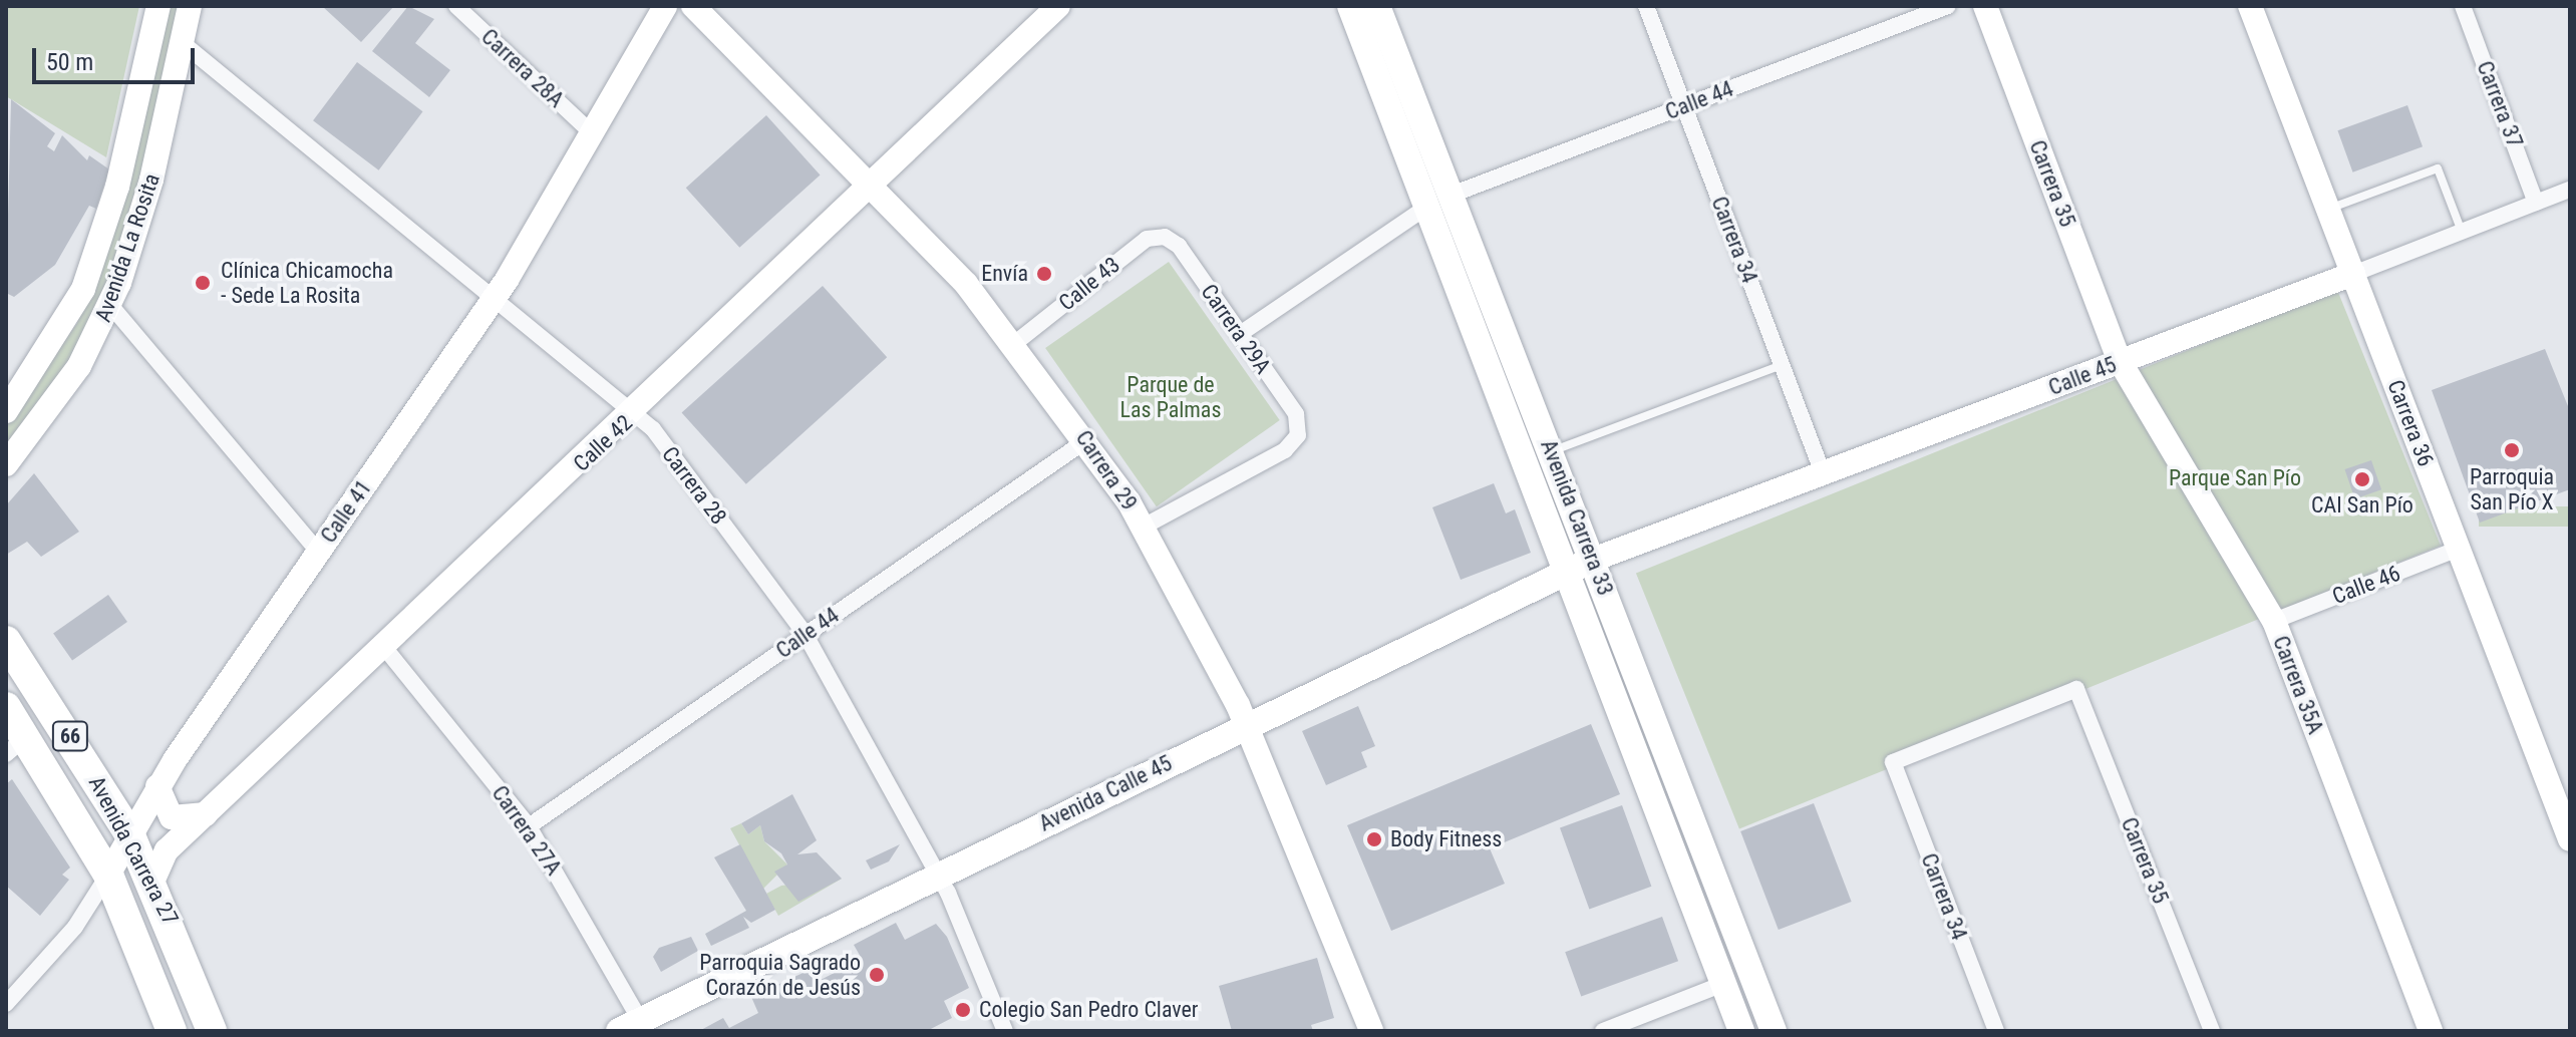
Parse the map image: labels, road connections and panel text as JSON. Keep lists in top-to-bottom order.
{
  "streets": {
    "highway": ["66", "Avenida Carrera 27"],
    "main road": ["Avenida Carrera 33", "Avenida Calle 45"],
    "street": [
      "Carrera 28A",
      "Calle 44",
      "Carrera 37",
      "Carrera 35",
      "Carrera 34",
      "Avenida La Rosita",
      "Calle 43",
      "Carrera 29A",
      "Calle 45",
      "Carrera 36",
      "Calle 42",
      "Carrera 29",
      "Carrera 28",
      "Calle 41",
      "Calle 46",
      "Carrera 35A",
      "Carrera 27A"
    ]
  },
  "crossings": [
    ["Carrera 28A", "Calle 41"],
    ["Calle 44", "Carrera 34"],
    ["Calle 44", "Carrera 29"],
    ["Calle 44", "Carrera 28"],
    ["Calle 44", "Avenida Carrera 33"],
    ["Calle 44", "Carrera 27A"],
    ["Carrera 37", "Calle 45"],
    ["Carrera 35", "Carrera 34"],
    ["Carrera 35", "Calle 45"],
    ["Carrera 35", "Carrera 35A"],
    ["Carrera 34", "Calle 45"],
    ["Avenida La Rosita", "Carrera 28"],
    ["Calle 43", "Carrera 29A"],
    ["Calle 43", "Carrera 29"],
    ["Carrera 29A", "Carrera 29"],
    ["Calle 45", "Carrera 36"],
    ["Calle 45", "Avenida Carrera 33"],
    ["Calle 45", "Carrera 35A"],
    ["Calle 45", "Avenida Calle 45"],
    ["Carrera 36", "Calle 46"],
    ["Calle 42", "Carrera 29"],
    ["Calle 42", "Carrera 28"],
    ["Calle 42", "Carrera 27A"],
    ["Calle 42", "Avenida Carrera 27"],
    ["Carrera 29", "Avenida Calle 45"],
    ["Carrera 28", "Calle 41"],
    ["Carrera 28", "Avenida Calle 45"],
    ["Calle 41", "Avenida Carrera 27"],
    ["Avenida Carrera 33", "Avenida Calle 45"],
    ["Calle 46", "Carrera 35A"],
    ["Avenida Calle 45", "Carrera 27A"]
  ],
  "parks": ["Parque de Las Palmas", "Parque San Pío"],
  "places": [
    "Envía",
    "Clínica Chicamocha - Sede La Rosita",
    "Parroquia San Pío X",
    "CAI San Pío",
    "Body Fitness",
    "Parroquia Sagrado Corazón de Jesús",
    "Colegio San Pedro Claver"
  ],
  "scale_bar": "50 m"
}
